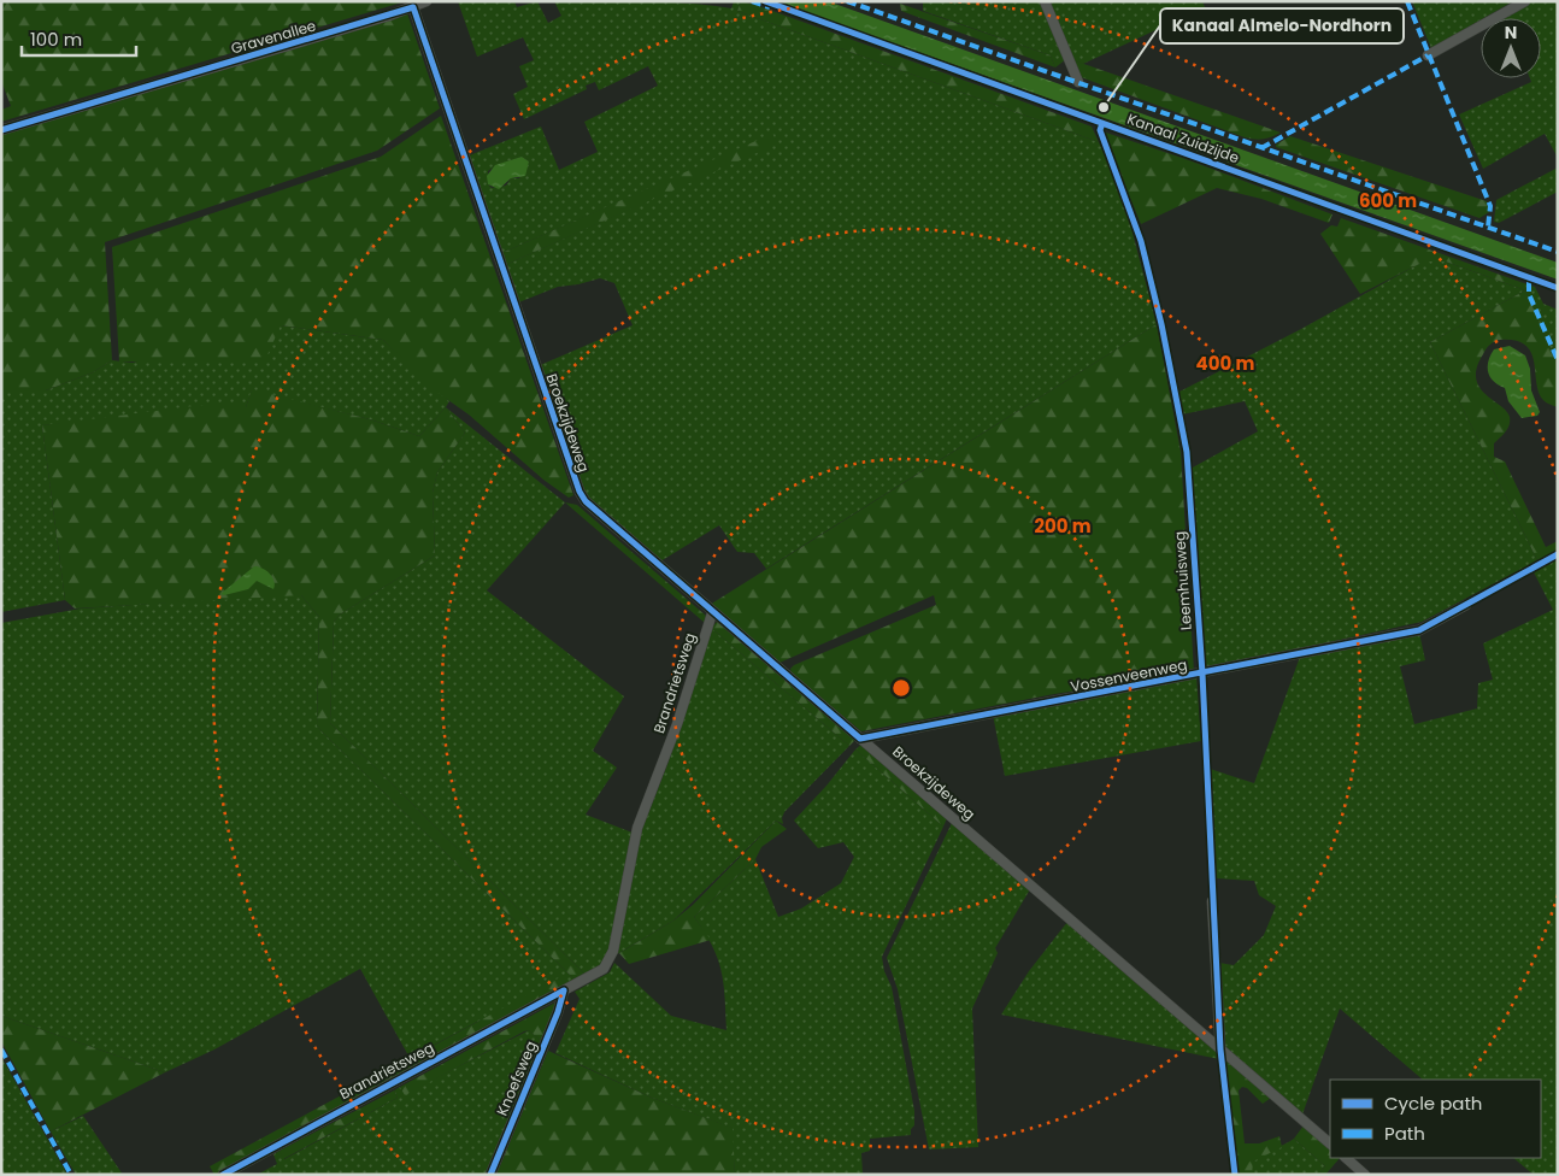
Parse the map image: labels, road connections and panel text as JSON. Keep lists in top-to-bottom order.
{
  "streets": {
    "street": [
      "Gravenallee",
      "Broekzijdeweg",
      "Vossenveenweg",
      "Brandrietsweg",
      "Knoefsweg"
    ],
    "cycle path": ["Kanaal Zuidzijde", "Leemhuisweg"]
  },
  "crossings": [
    ["Gravenallee", "Broekzijdeweg"],
    ["Broekzijdeweg", "Vossenveenweg"],
    ["Broekzijdeweg", "Brandrietsweg"],
    ["Brandrietsweg", "Knoefsweg"]
  ],
  "places": ["Kanaal Almelo-Nordhorn"],
  "legend": ["Cycle path", "Path"],
  "scale_bar": "100 m",
  "north": "top",
  "rings": ["600 m", "400 m", "200 m"]
}
